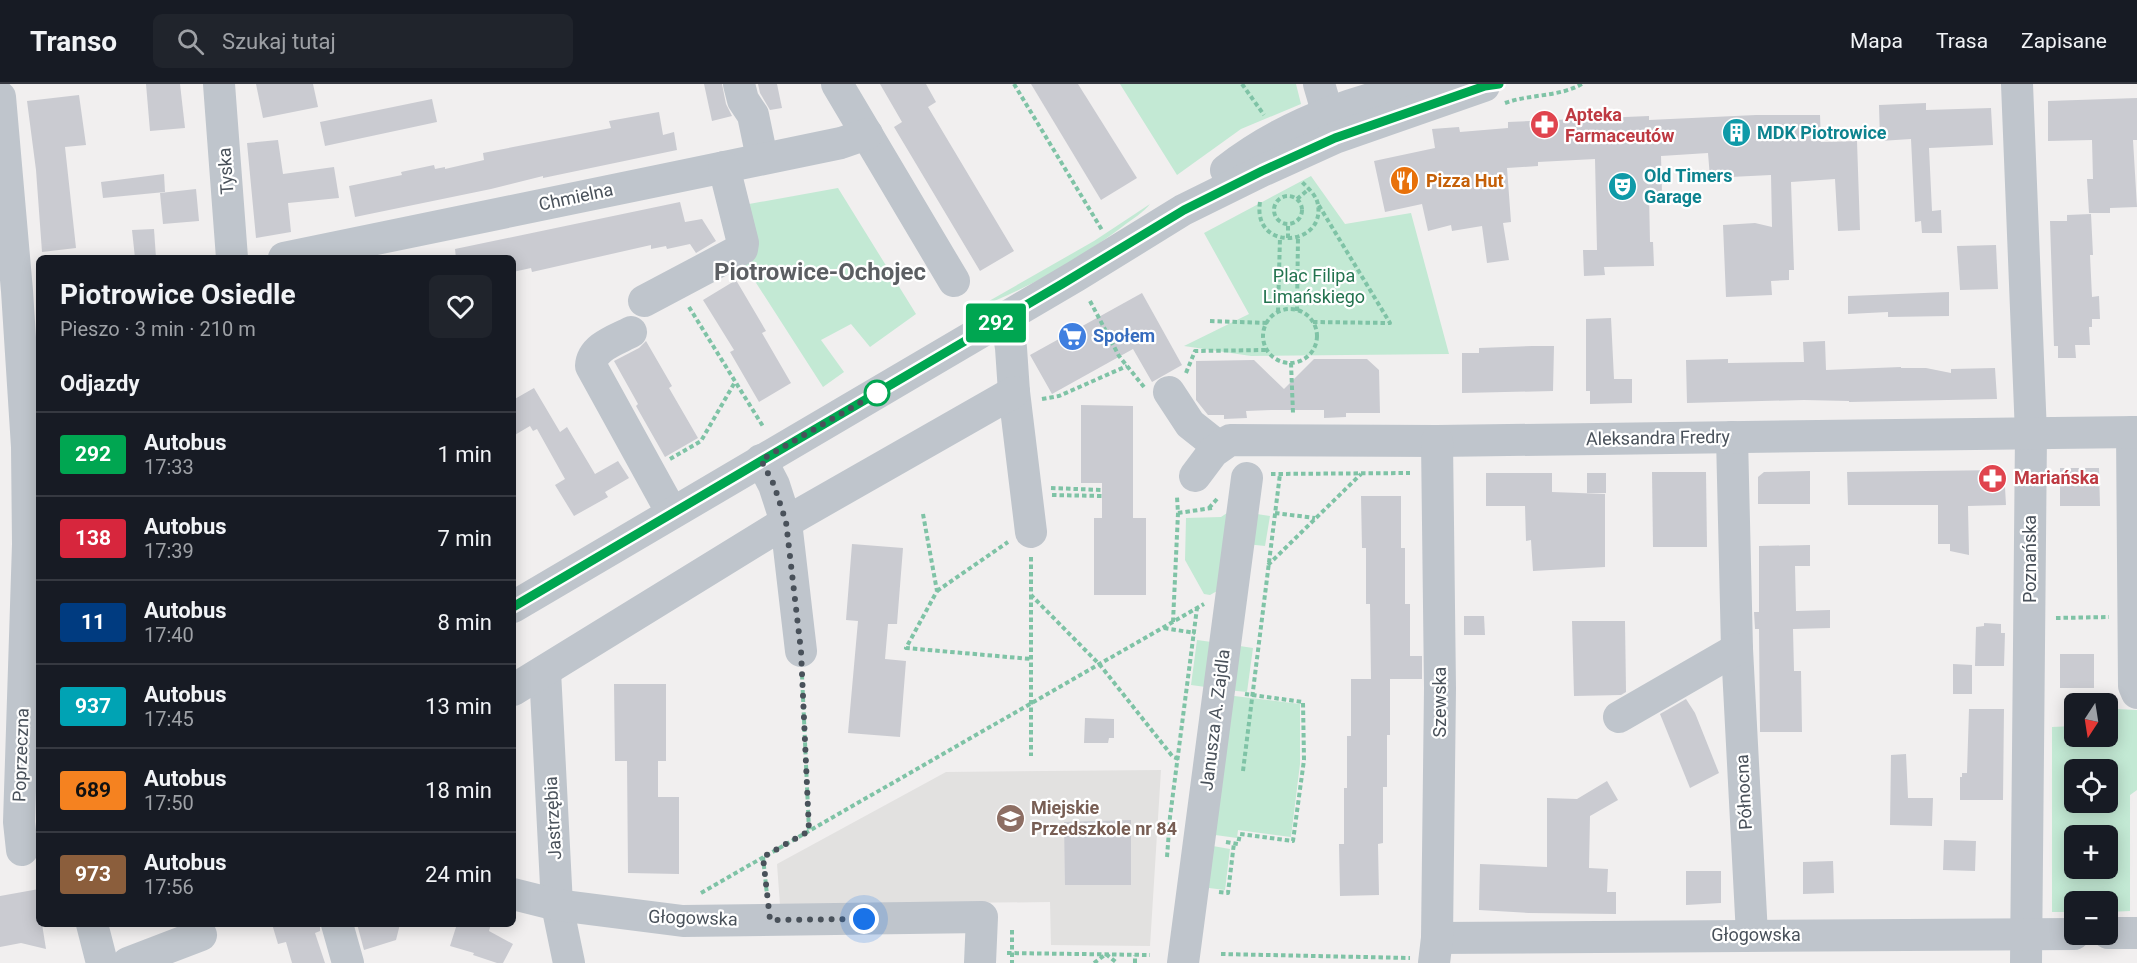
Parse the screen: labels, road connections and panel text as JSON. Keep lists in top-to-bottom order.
{
  "streets": {
    "street": [
      "Tyska",
      "Chmielna",
      "Aleksandra Fredry",
      "Poznańska",
      "Szewska",
      "Janusza A. Zajdla",
      "Poprzeczna",
      "Północna",
      "Jastrzębia",
      "Głogowska"
    ]
  },
  "crossings": [
    ["Aleksandra Fredry", "Poznańska"],
    ["Aleksandra Fredry", "Szewska"],
    ["Aleksandra Fredry", "Północna"],
    ["Poznańska", "Głogowska"],
    ["Szewska", "Głogowska"],
    ["Północna", "Głogowska"],
    ["Jastrzębia", "Głogowska"]
  ],
  "districts": ["Piotrowice-Ochojec"],
  "parks": ["Plac Filipa Limańskiego"],
  "places": {
    "pharmacy": ["Apteka Farmaceutów", "Mariańska"],
    "building": ["MDK Piotrowice"],
    "restaurant": ["Pizza Hut"],
    "theatre": ["Old Timers Garage"],
    "supermarket": ["Społem"],
    "school or university": ["Miejskie Przedszkole nr 84"]
  },
  "lines": ["bus line 292"],
  "north": "bottom",
  "page": {
    "header": "Transo",
    "search": "Szukaj tutaj",
    "nav": ["Mapa", "Trasa", "Zapisane"],
    "on_map": "292",
    "heading": [
      ["Piotrowice Osiedle", "Pieszo · 3 min · 210 m"],
      "Odjazdy"
    ],
    "list": [
      {
        "mark": "292",
        "name": "Autobus",
        "note": "17:33",
        "value": "1 min"
      },
      {
        "mark": "138",
        "name": "Autobus",
        "note": "17:39",
        "value": "7 min"
      },
      {
        "mark": "11",
        "name": "Autobus",
        "note": "17:40",
        "value": "8 min"
      },
      {
        "mark": "937",
        "name": "Autobus",
        "note": "17:45",
        "value": "13 min"
      },
      {
        "mark": "689",
        "name": "Autobus",
        "note": "17:50",
        "value": "18 min"
      },
      {
        "mark": "973",
        "name": "Autobus",
        "note": "17:56",
        "value": "24 min"
      }
    ],
    "map_buttons": ["+", "−"]
  }
}
